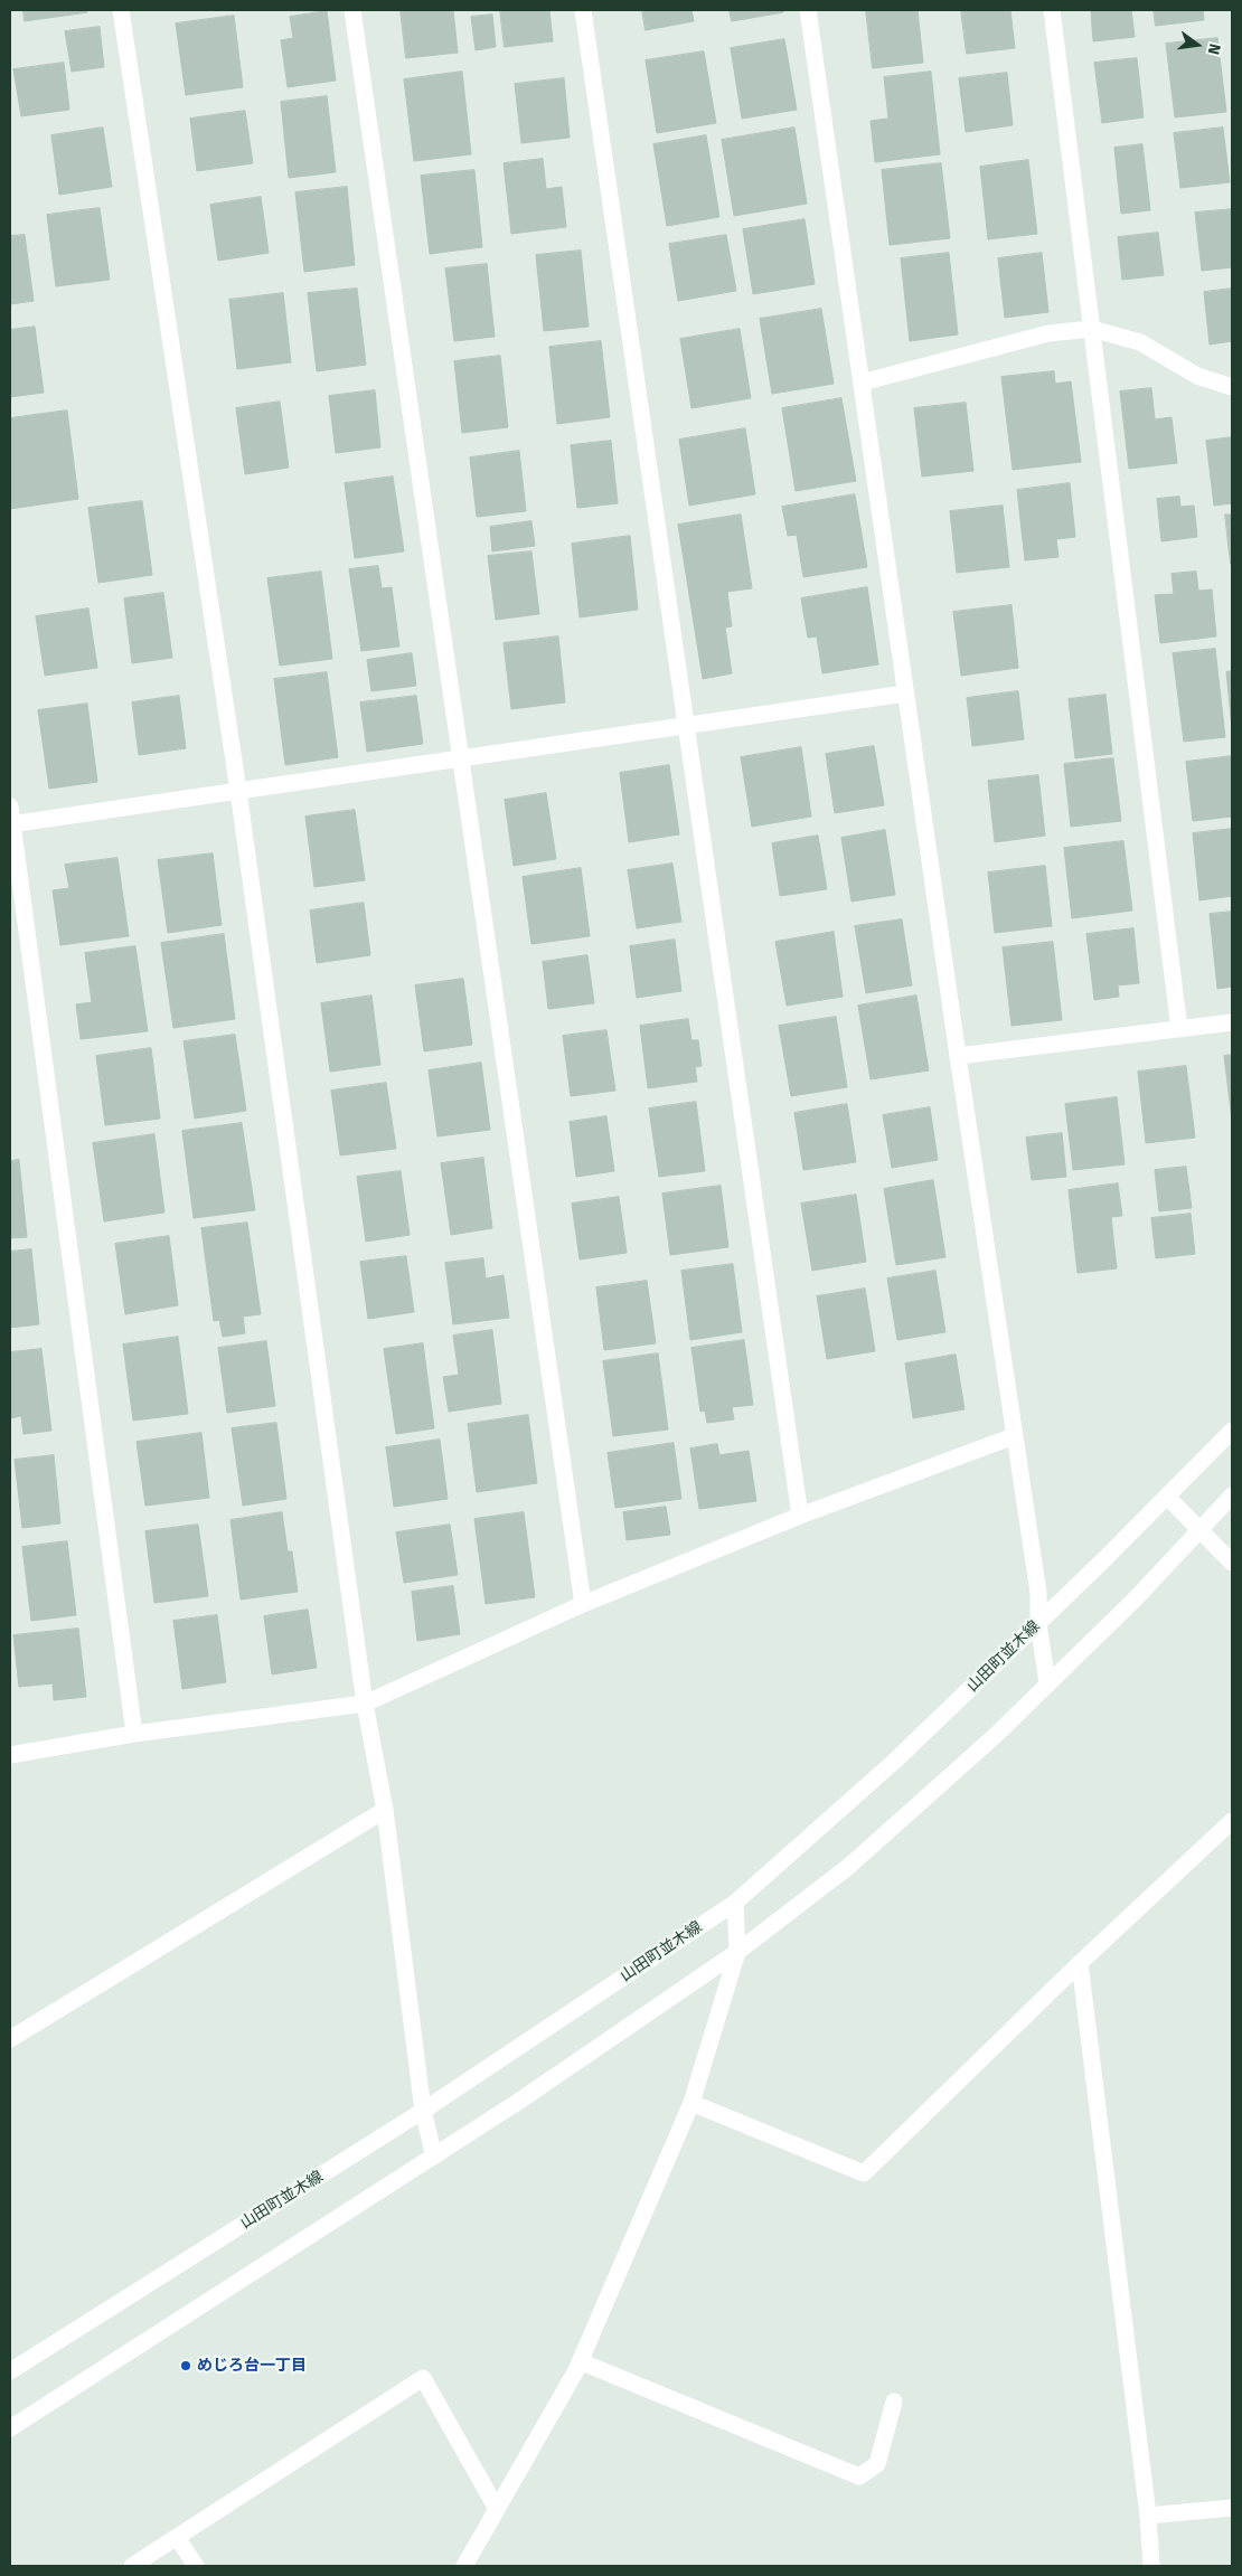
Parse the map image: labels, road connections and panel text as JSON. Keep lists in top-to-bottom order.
{
  "streets": {
    "street": ["山田町並木線"]
  },
  "places": ["めじろ台一丁目"],
  "north": "right"
}
